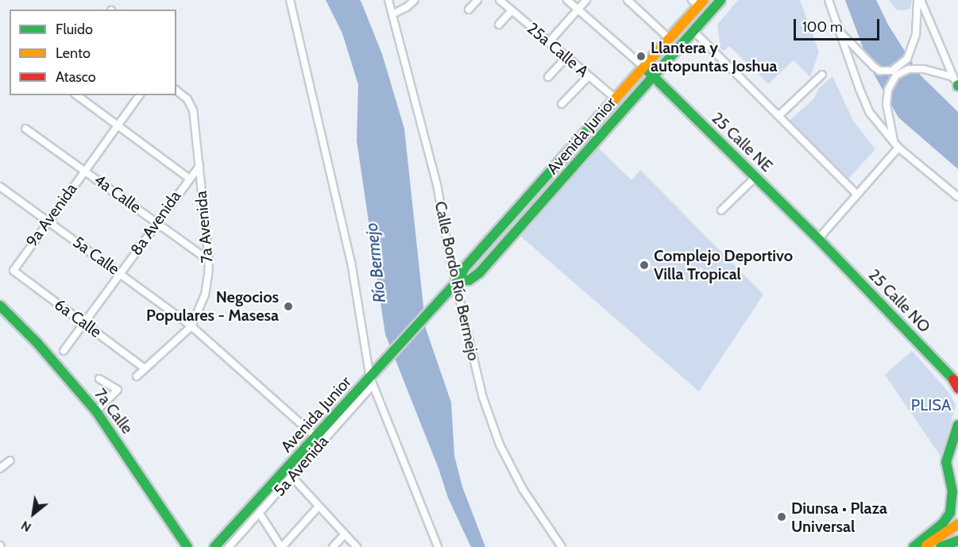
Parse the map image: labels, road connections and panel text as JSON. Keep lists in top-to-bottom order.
{
  "streets": {
    "main road": [
      "Avenida Junior",
      "25 Calle NE",
      "25 Calle NO",
      "7a Calle"
    ],
    "street": [
      "25a Calle A",
      "4a Calle",
      "9a Avenida",
      "8a Avenida",
      "7a Avenida",
      "5a Calle",
      "Calle Bordo Río Bermejo",
      "6a Calle",
      "5a Avenida"
    ]
  },
  "crossings": [
    ["25a Calle A", "Avenida Junior"],
    ["Avenida Junior", "25 Calle NE"],
    ["Avenida Junior", "5a Calle"],
    ["Avenida Junior", "Calle Bordo Río Bermejo"],
    ["Avenida Junior", "5a Avenida"],
    ["25 Calle NE", "25 Calle NO"],
    ["4a Calle", "9a Avenida"],
    ["4a Calle", "8a Avenida"],
    ["4a Calle", "7a Avenida"],
    ["9a Avenida", "5a Calle"],
    ["9a Avenida", "6a Calle"],
    ["8a Avenida", "7a Avenida"],
    ["8a Avenida", "5a Calle"],
    ["8a Avenida", "6a Calle"],
    ["7a Avenida", "5a Calle"],
    ["7a Avenida", "6a Calle"]
  ],
  "water": ["Río Bermejo"],
  "parks": ["PLISA"],
  "places": [
    "Llantera y autopuntas Joshua",
    "Complejo Deportivo Villa Tropical",
    "Negocios Populares - Masesa",
    "Diunsa • Plaza Universal"
  ],
  "legend": ["Fluido", "Lento", "Atasco"],
  "scale_bar": "100 m",
  "north": "bottom left"
}
